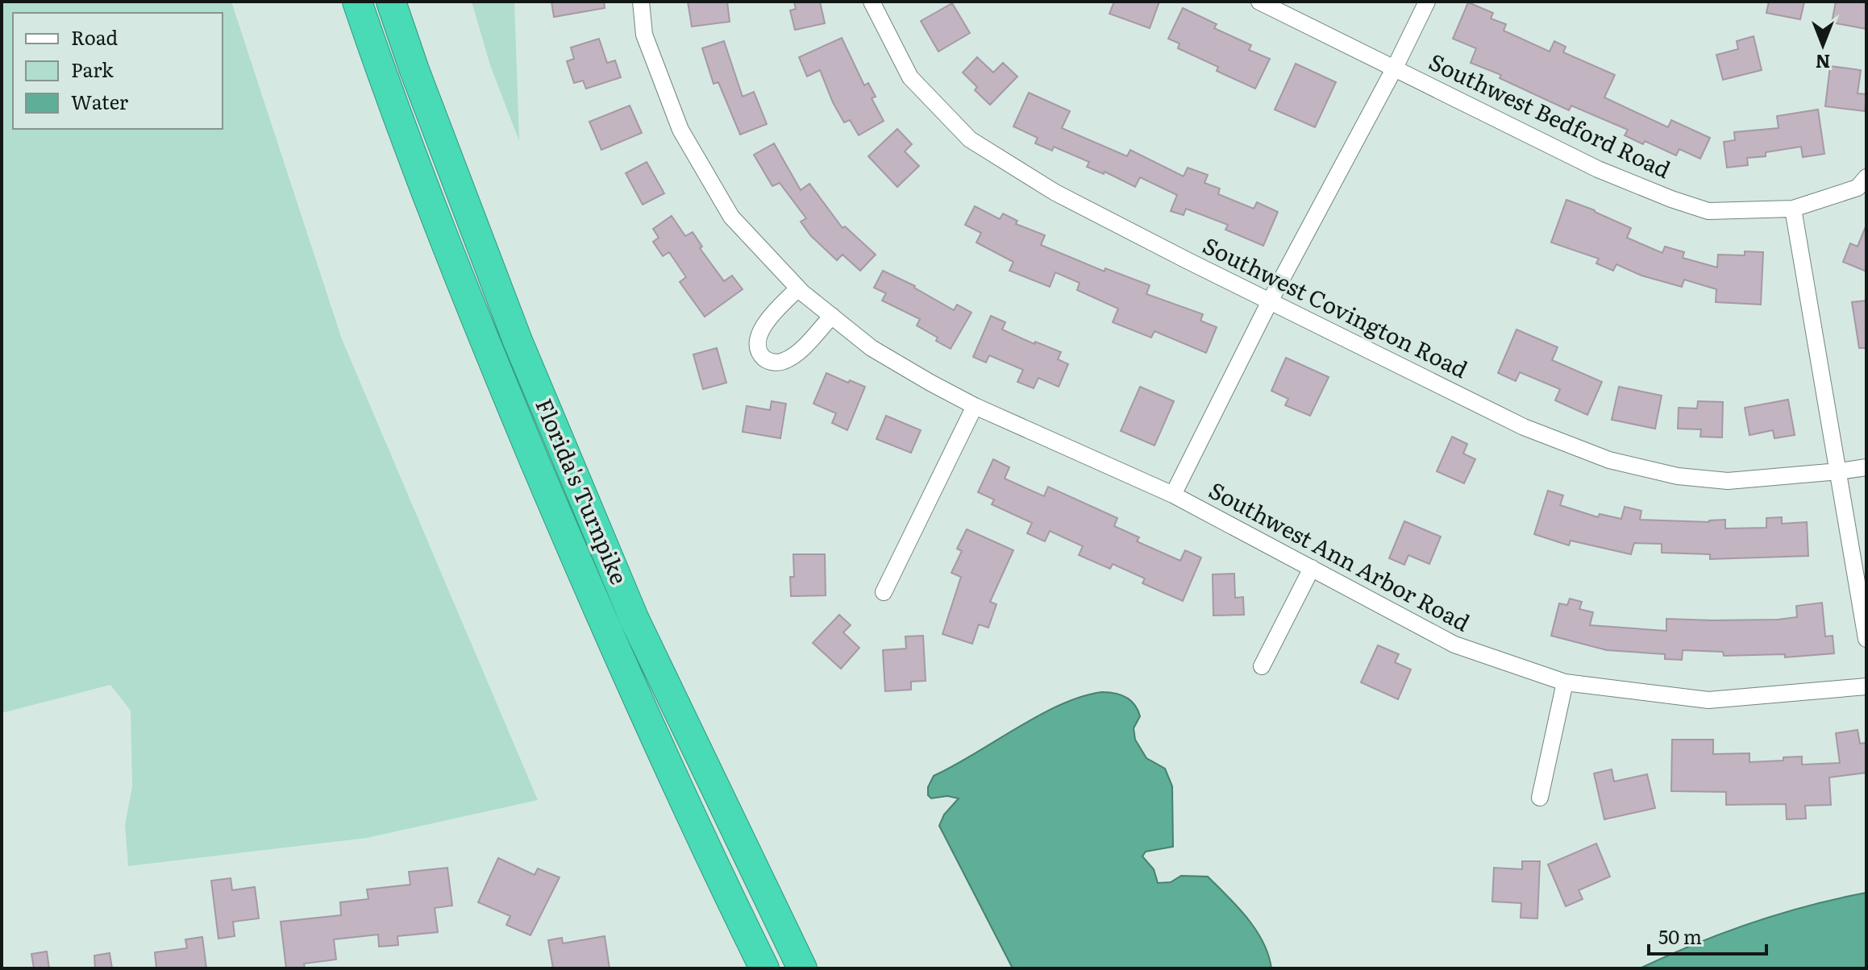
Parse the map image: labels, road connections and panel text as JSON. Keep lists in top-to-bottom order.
{
  "streets": {
    "highway": ["Florida's Turnpike"],
    "street": ["Southwest Bedford Road", "Southwest Covington Road", "Southwest Ann Arbor Road"]
  },
  "legend": ["Road", "Park", "Water"],
  "scale_bar": "50 m",
  "north": "bottom"
}
